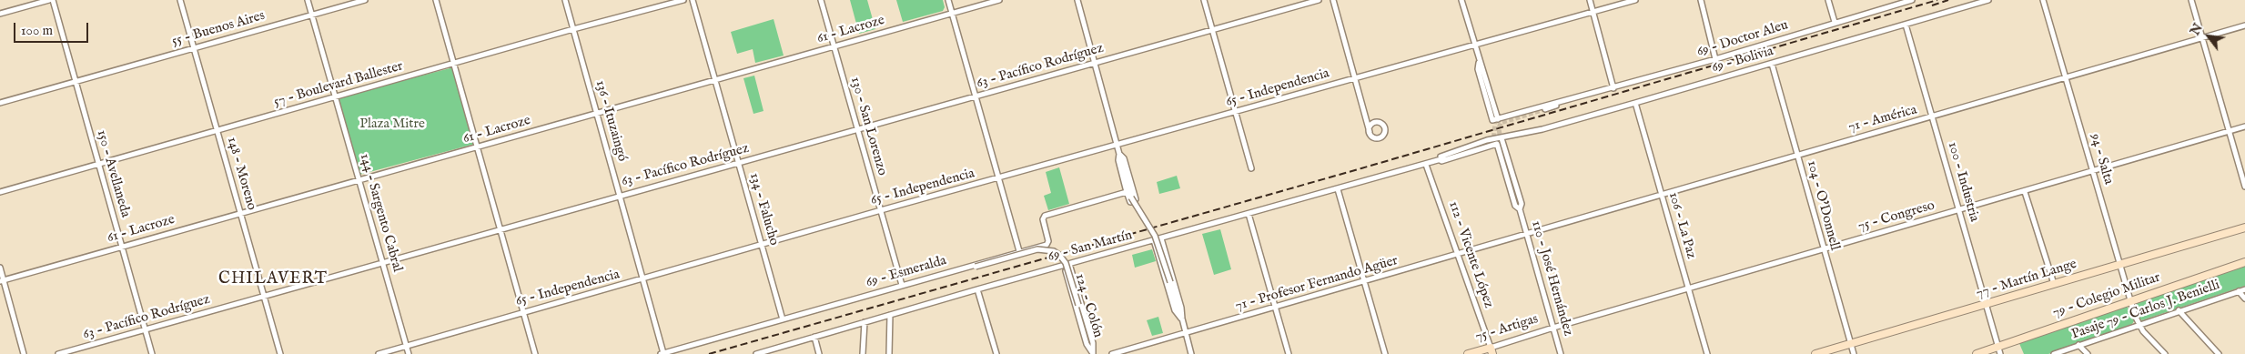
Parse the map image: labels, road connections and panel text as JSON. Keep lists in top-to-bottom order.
{
  "streets": {
    "street": [
      "55 - Buenos Aires",
      "61 - Lacroze",
      "69 - Doctor Aleu",
      "69 - Bolivia",
      "63 - Pacífico Rodríguez",
      "57 - Boulevard Ballester",
      "65 - Independencia",
      "71 - América",
      "136 - Ituzaingó",
      "130 - San Lorenzo",
      "94 - Salta",
      "150 - Avellaneda",
      "148 - Moreno",
      "100 - Industria",
      "104 - O'Donnell",
      "134 - Falucho",
      "144 - Sargento Cabral",
      "75 - Congreso",
      "106 - La Paz",
      "69 - San Martín",
      "112 - Vicente López",
      "69 - Esmeralda",
      "110 - José Hernández",
      "77 - Martín Lange",
      "71 - Profesor Fernando Agüer",
      "79 - Colegio Militar",
      "124 - Colón",
      "Pasaje 79 - Carlos J. Benielli",
      "75 - Artigas"
    ]
  },
  "crossings": [
    ["55 - Buenos Aires", "150 - Avellaneda"],
    ["55 - Buenos Aires", "148 - Moreno"],
    ["55 - Buenos Aires", "144 - Sargento Cabral"],
    ["61 - Lacroze", "136 - Ituzaingó"],
    ["61 - Lacroze", "130 - San Lorenzo"],
    ["61 - Lacroze", "150 - Avellaneda"],
    ["61 - Lacroze", "148 - Moreno"],
    ["61 - Lacroze", "134 - Falucho"],
    ["61 - Lacroze", "144 - Sargento Cabral"],
    ["69 - Doctor Aleu", "65 - Independencia"],
    ["69 - Bolivia", "100 - Industria"],
    ["69 - Bolivia", "104 - O'Donnell"],
    ["69 - Bolivia", "106 - La Paz"],
    ["69 - Bolivia", "69 - San Martín"],
    ["69 - Bolivia", "110 - José Hernández"],
    ["63 - Pacífico Rodríguez", "136 - Ituzaingó"],
    ["63 - Pacífico Rodríguez", "130 - San Lorenzo"],
    ["63 - Pacífico Rodríguez", "150 - Avellaneda"],
    ["63 - Pacífico Rodríguez", "148 - Moreno"],
    ["63 - Pacífico Rodríguez", "134 - Falucho"],
    ["63 - Pacífico Rodríguez", "144 - Sargento Cabral"],
    ["57 - Boulevard Ballester", "136 - Ituzaingó"],
    ["57 - Boulevard Ballester", "150 - Avellaneda"],
    ["57 - Boulevard Ballester", "148 - Moreno"],
    ["57 - Boulevard Ballester", "144 - Sargento Cabral"],
    ["65 - Independencia", "136 - Ituzaingó"],
    ["65 - Independencia", "130 - San Lorenzo"],
    ["65 - Independencia", "134 - Falucho"],
    ["65 - Independencia", "144 - Sargento Cabral"],
    ["71 - América", "94 - Salta"],
    ["71 - América", "100 - Industria"],
    ["71 - América", "104 - O'Donnell"],
    ["71 - América", "106 - La Paz"],
    ["71 - América", "110 - José Hernández"],
    ["71 - América", "71 - Profesor Fernando Agüer"],
    ["136 - Ituzaingó", "69 - Esmeralda"],
    ["130 - San Lorenzo", "69 - Esmeralda"],
    ["94 - Salta", "75 - Congreso"],
    ["94 - Salta", "77 - Martín Lange"],
    ["94 - Salta", "79 - Colegio Militar"],
    ["94 - Salta", "Pasaje 79 - Carlos J. Benielli"],
    ["100 - Industria", "75 - Congreso"],
    ["100 - Industria", "77 - Martín Lange"],
    ["100 - Industria", "79 - Colegio Militar"],
    ["104 - O'Donnell", "75 - Congreso"],
    ["104 - O'Donnell", "77 - Martín Lange"],
    ["134 - Falucho", "69 - Esmeralda"],
    ["75 - Congreso", "106 - La Paz"],
    ["75 - Congreso", "110 - José Hernández"],
    ["75 - Congreso", "75 - Artigas"],
    ["69 - San Martín", "112 - Vicente López"],
    ["69 - San Martín", "110 - José Hernández"],
    ["69 - San Martín", "124 - Colón"],
    ["112 - Vicente López", "71 - Profesor Fernando Agüer"],
    ["112 - Vicente López", "75 - Artigas"],
    ["110 - José Hernández", "71 - Profesor Fernando Agüer"],
    ["110 - José Hernández", "75 - Artigas"]
  ],
  "districts": ["CHILAVERT"],
  "parks": ["Plaza Mitre"],
  "scale_bar": "100 m",
  "north": "top left"
}
